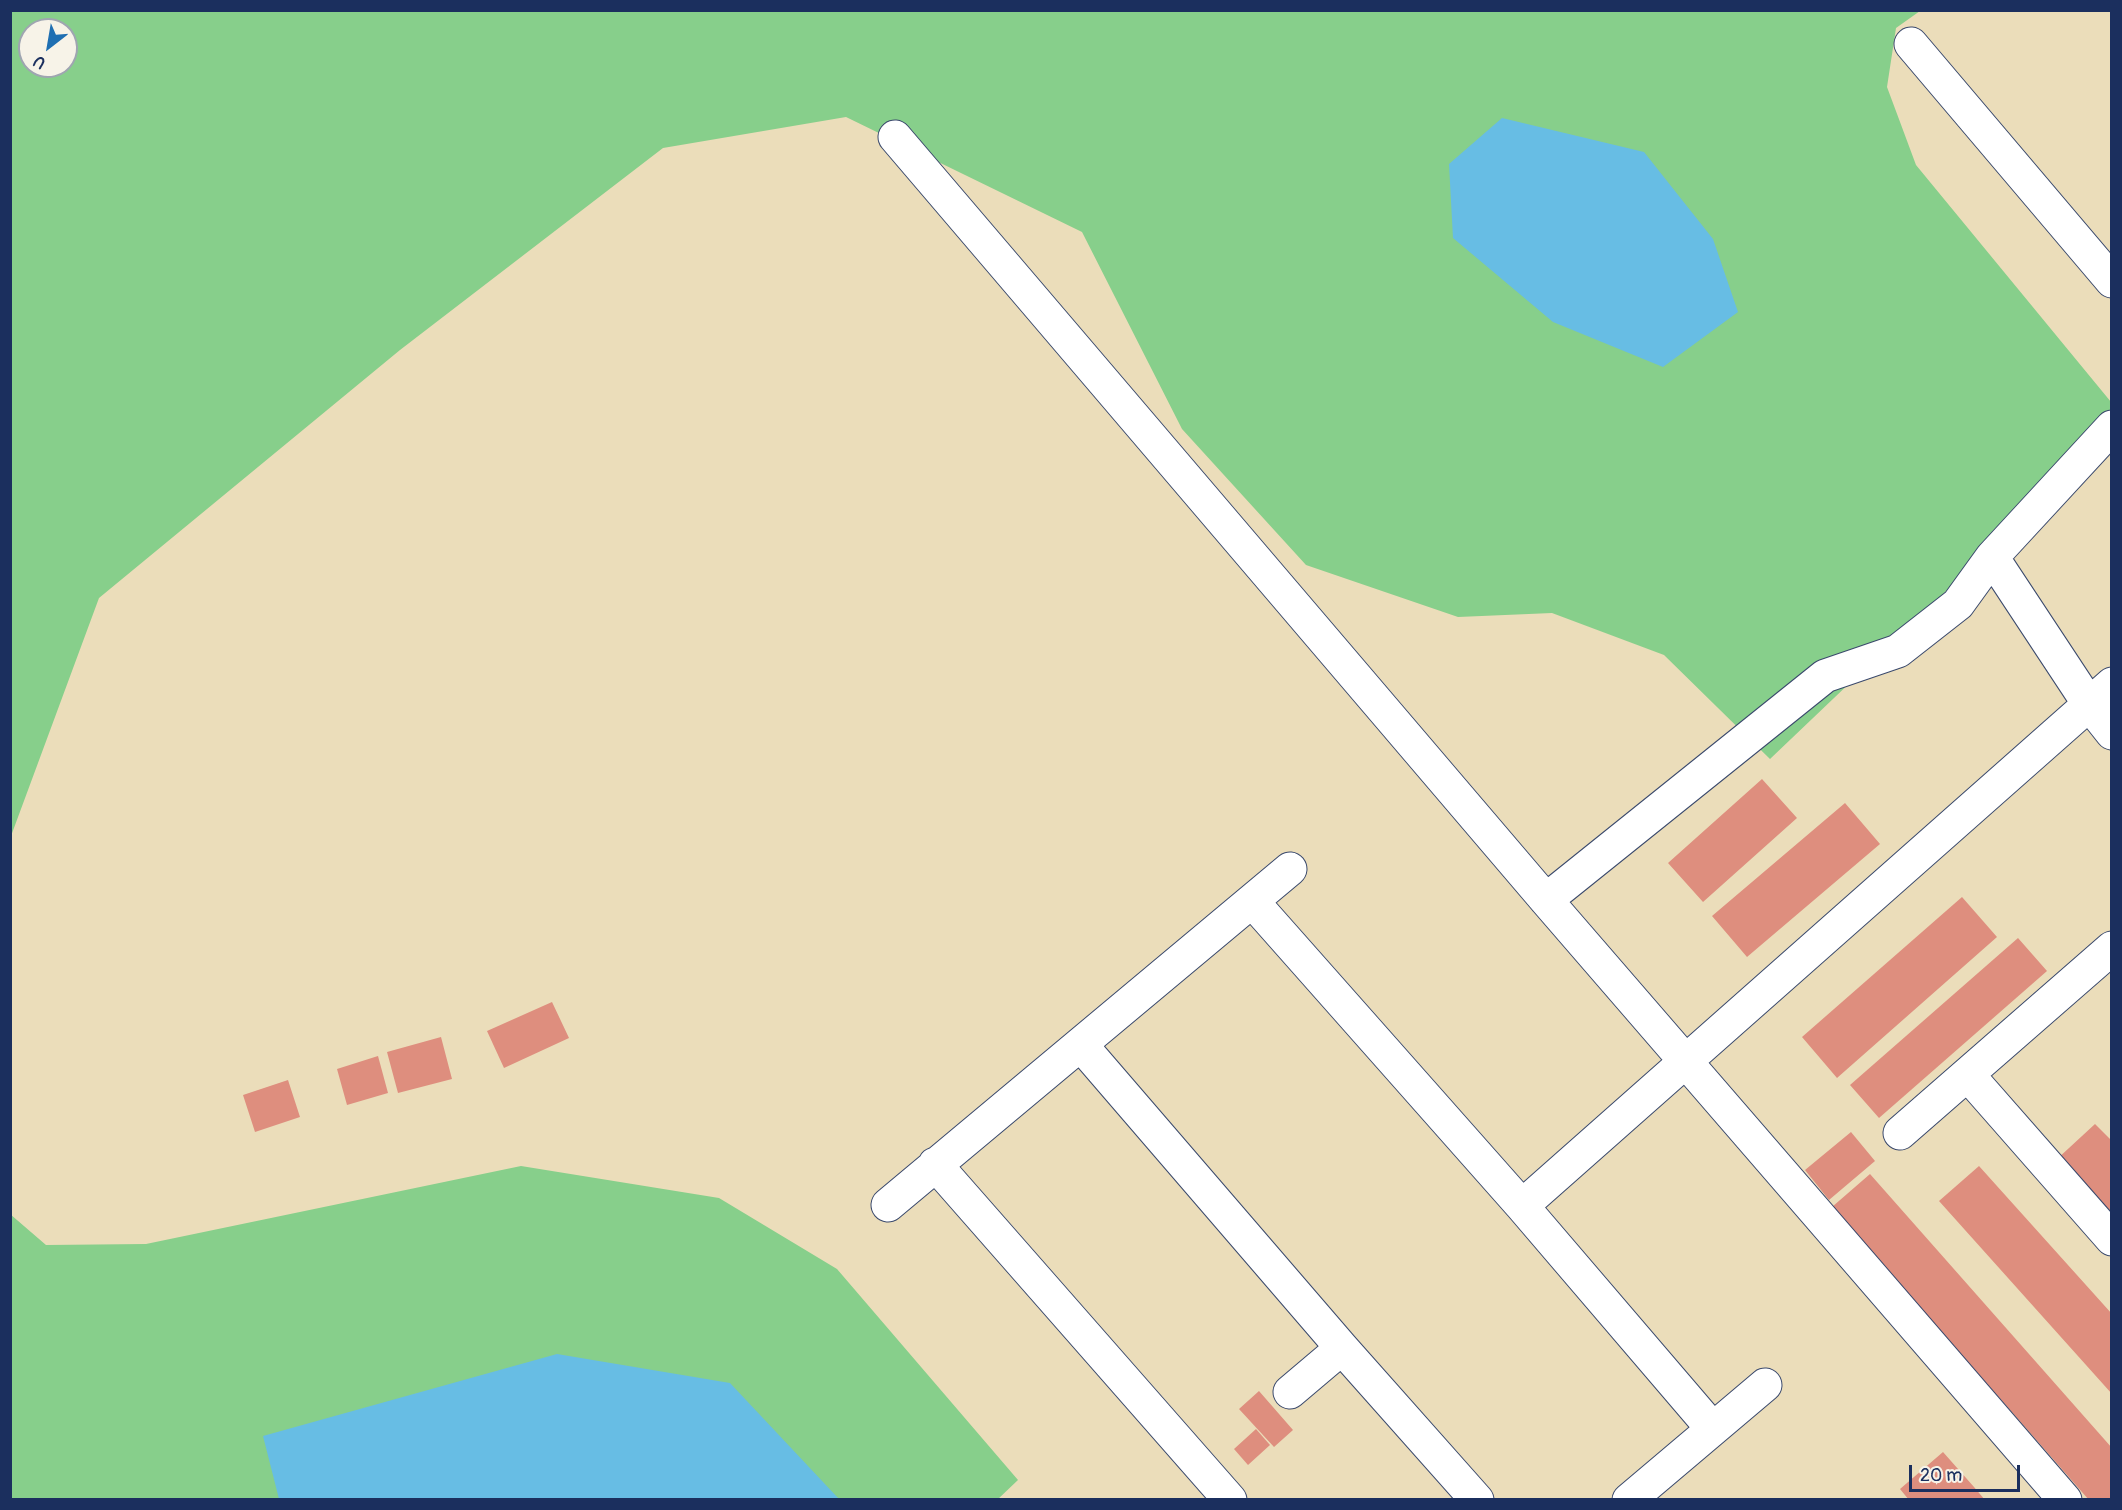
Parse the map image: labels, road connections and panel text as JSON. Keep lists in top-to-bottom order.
{
  "scale_bar": "20 m",
  "north": "bottom left"
}
